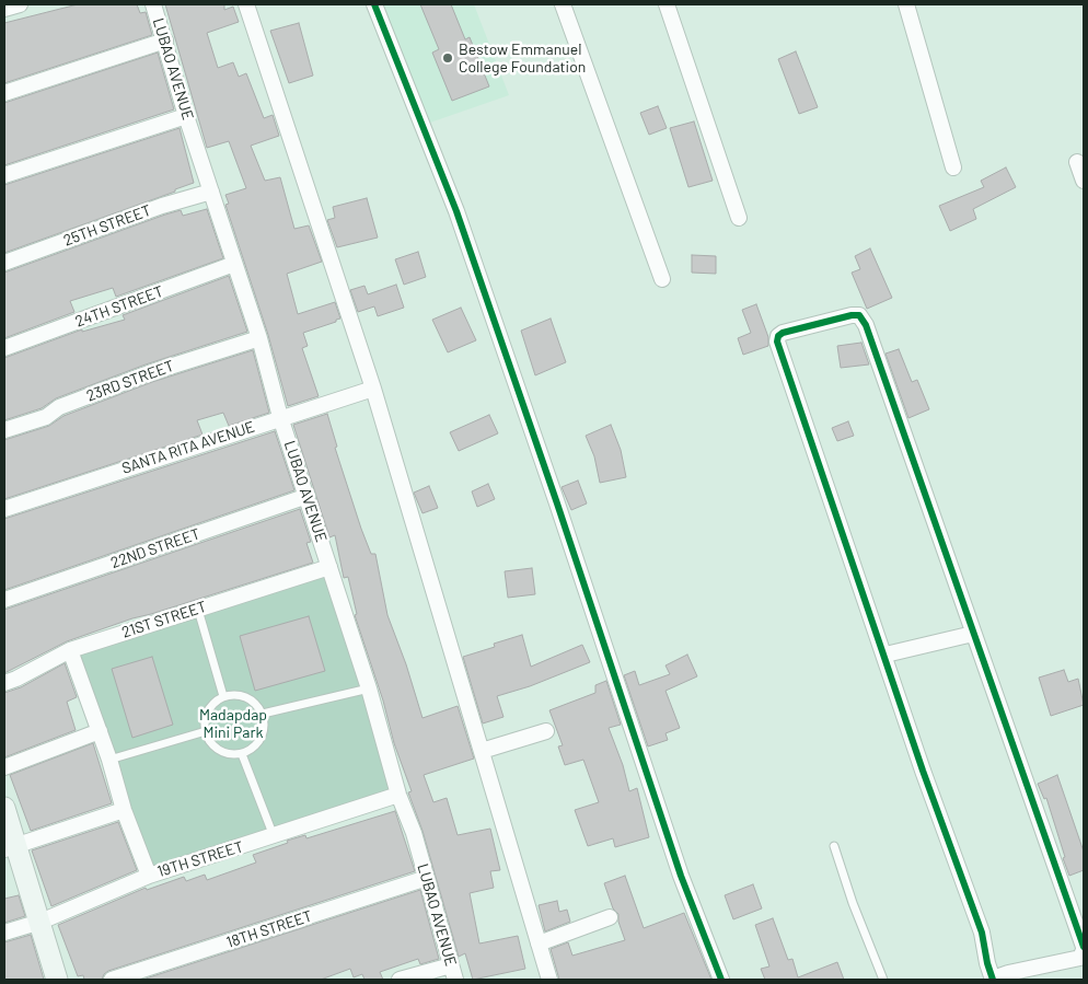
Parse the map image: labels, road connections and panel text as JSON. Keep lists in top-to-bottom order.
{
  "streets": {
    "street": [
      "LUBAO AVENUE",
      "25TH STREET",
      "24TH STREET",
      "23RD STREET",
      "SANTA RITA AVENUE",
      "22ND STREET",
      "21ST STREET",
      "19TH STREET",
      "18TH STREET"
    ]
  },
  "crossings": [
    ["LUBAO AVENUE", "25TH STREET"],
    ["LUBAO AVENUE", "24TH STREET"],
    ["LUBAO AVENUE", "23RD STREET"],
    ["LUBAO AVENUE", "SANTA RITA AVENUE"],
    ["LUBAO AVENUE", "22ND STREET"],
    ["LUBAO AVENUE", "21ST STREET"],
    ["LUBAO AVENUE", "19TH STREET"],
    ["LUBAO AVENUE", "18TH STREET"]
  ],
  "parks": ["Madapdap Mini Park"],
  "places": ["Bestow Emmanuel College Foundation"]
}
